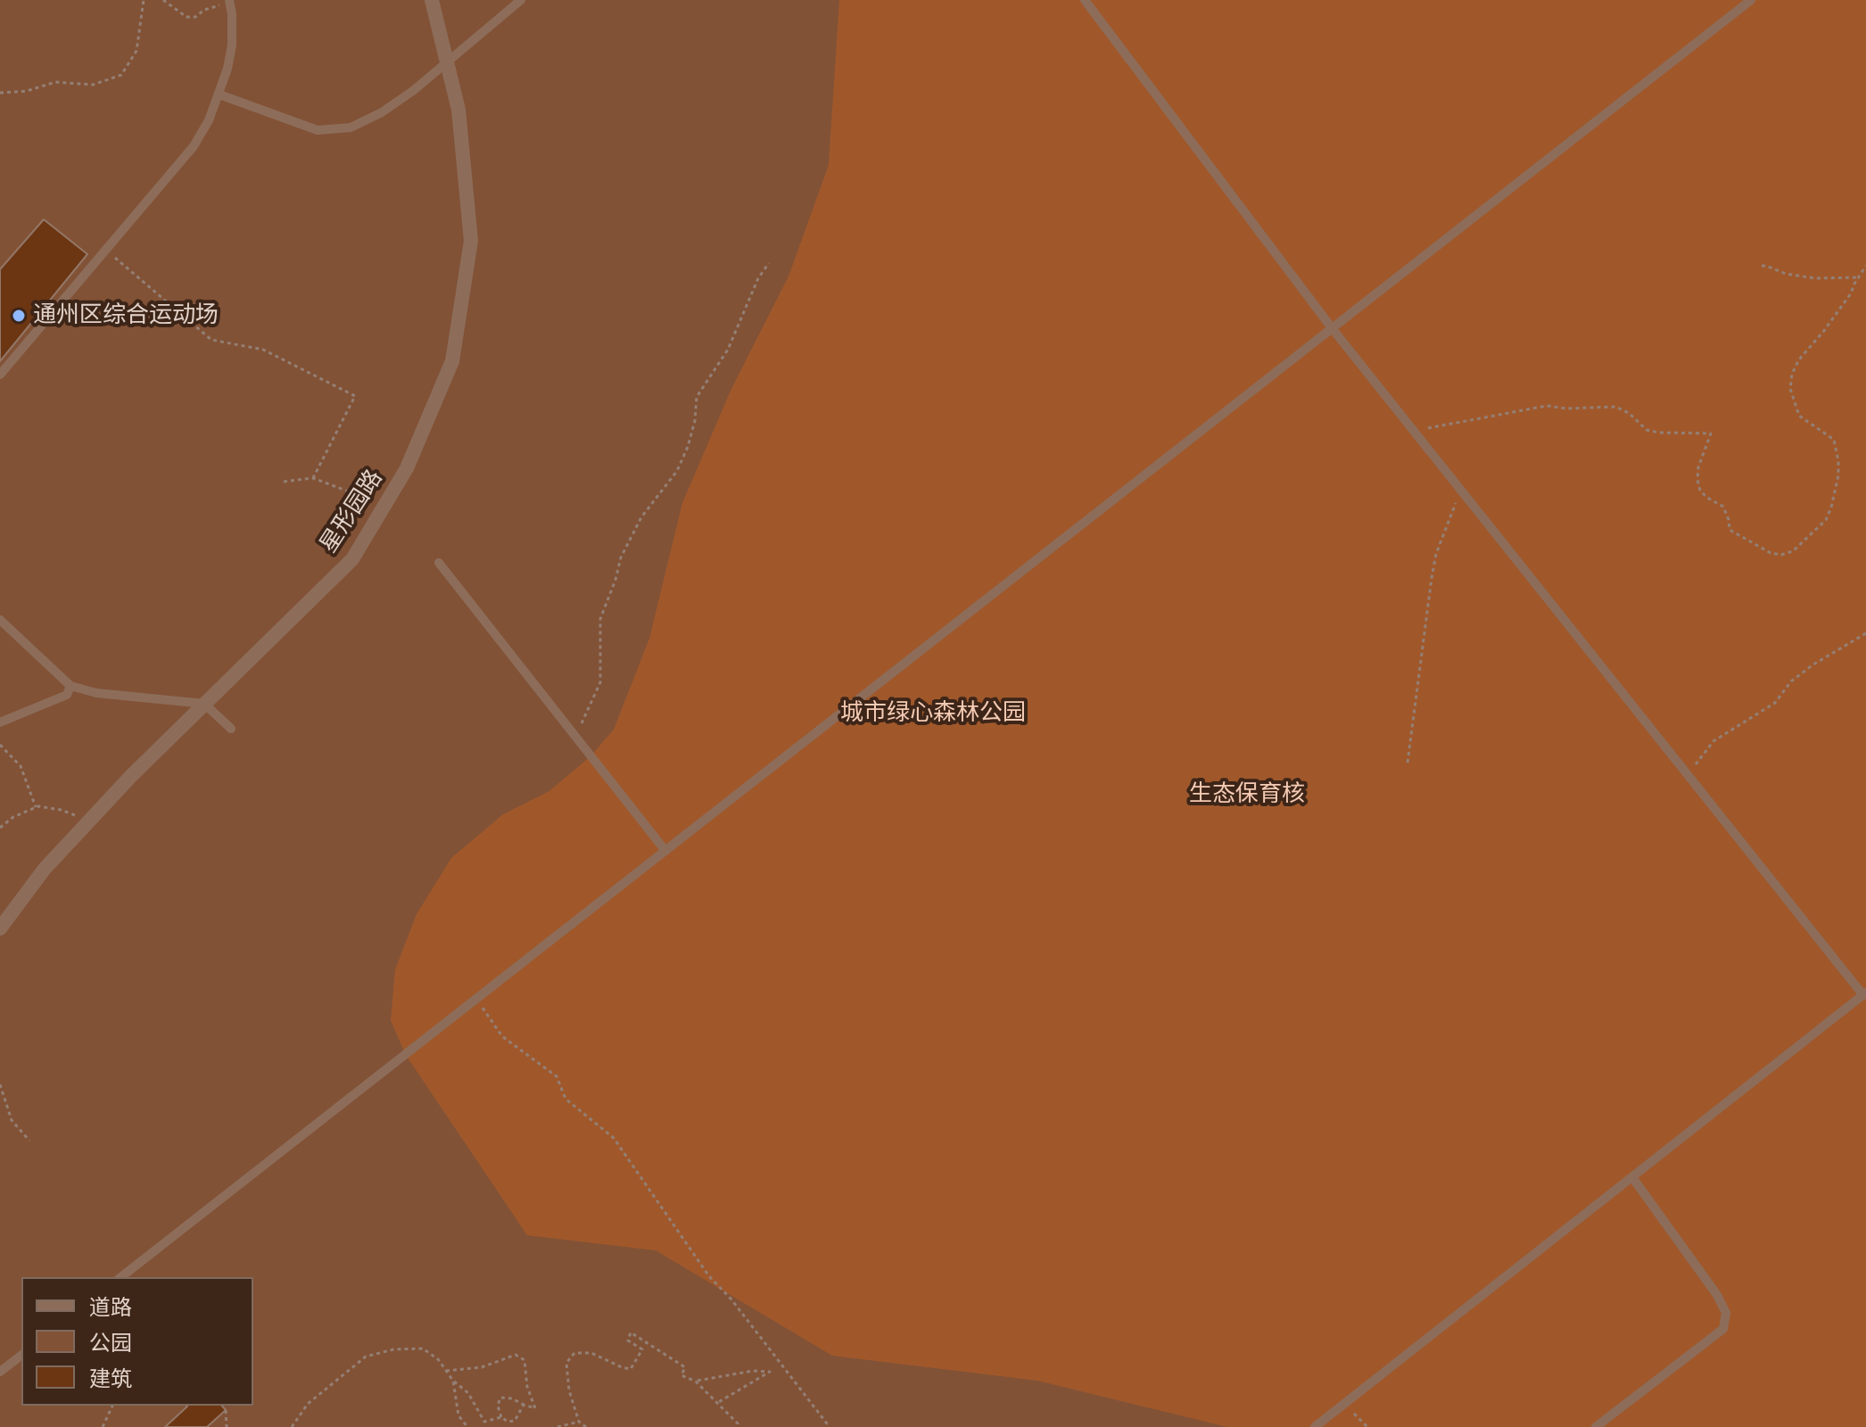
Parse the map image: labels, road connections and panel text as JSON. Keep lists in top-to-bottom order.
{
  "streets": {
    "street": ["星形园路"]
  },
  "parks": ["城市绿心森林公园", "生态保育核"],
  "places": ["通州区综合运动场"],
  "legend": ["道路", "公园", "建筑"]
}
